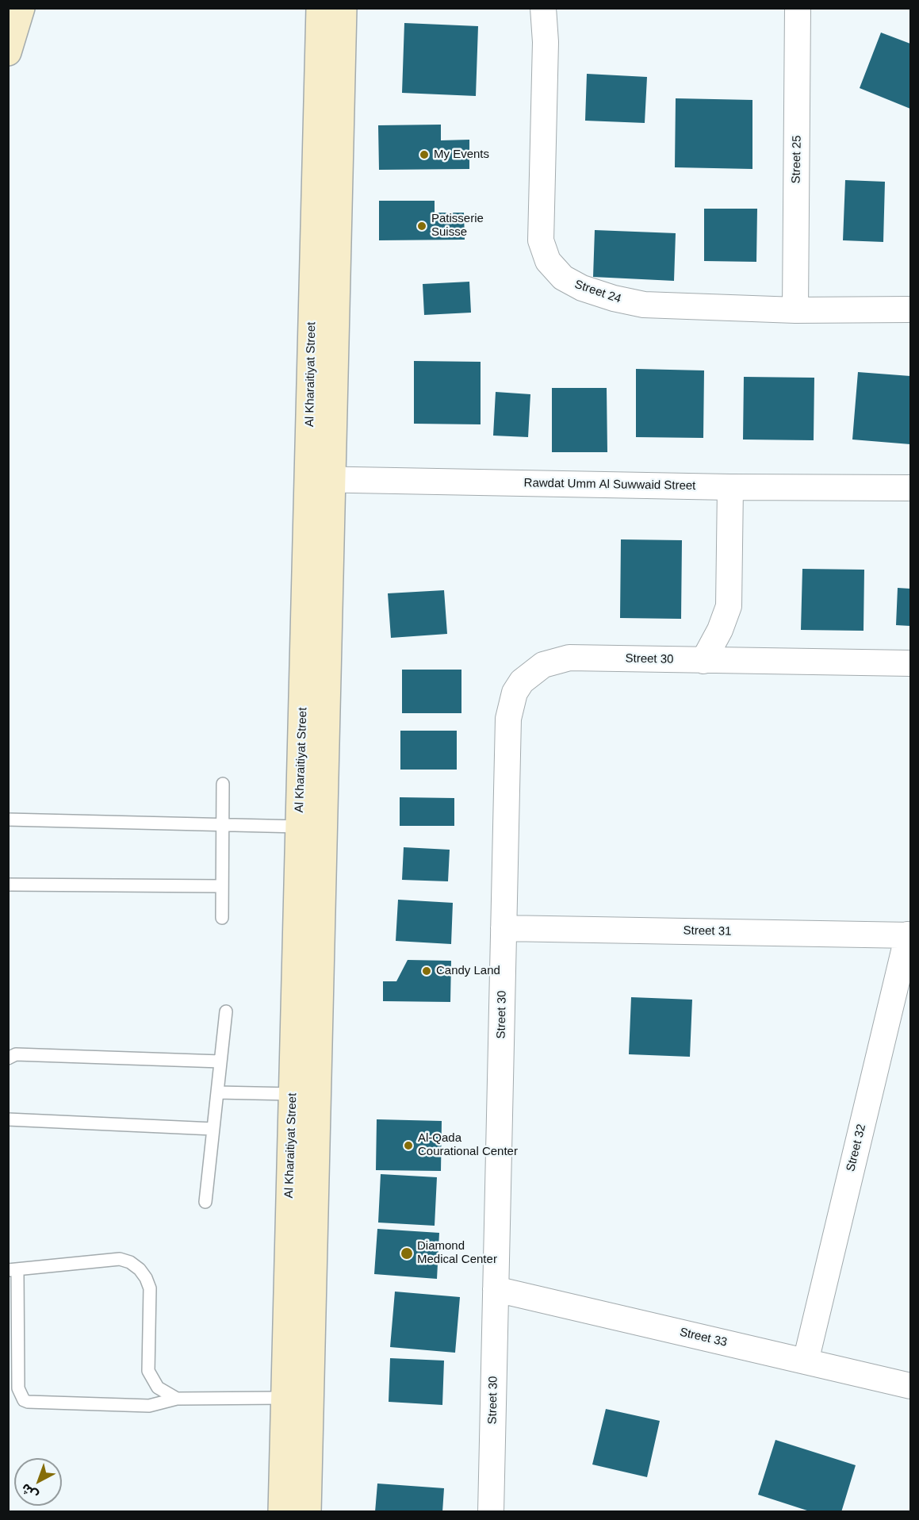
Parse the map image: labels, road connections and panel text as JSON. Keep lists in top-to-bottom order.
{
  "streets": {
    "street": [
      "Street 25",
      "Street 24",
      "Al Kharaitiyat Street",
      "Rawdat Umm Al Suwwaid Street",
      "Street 30",
      "Street 31",
      "Street 32",
      "Street 33"
    ]
  },
  "crossings": [
    ["Street 25", "Street 24"],
    ["Al Kharaitiyat Street", "Rawdat Umm Al Suwwaid Street"],
    ["Street 30", "Street 31"],
    ["Street 30", "Street 33"],
    ["Street 31", "Street 32"],
    ["Street 32", "Street 33"]
  ],
  "places": [
    "My Events",
    "Patisserie Suisse",
    "Candy Land",
    "Al-Qada Courational Center",
    "Diamond Medical Center"
  ],
  "north": "bottom left"
}
